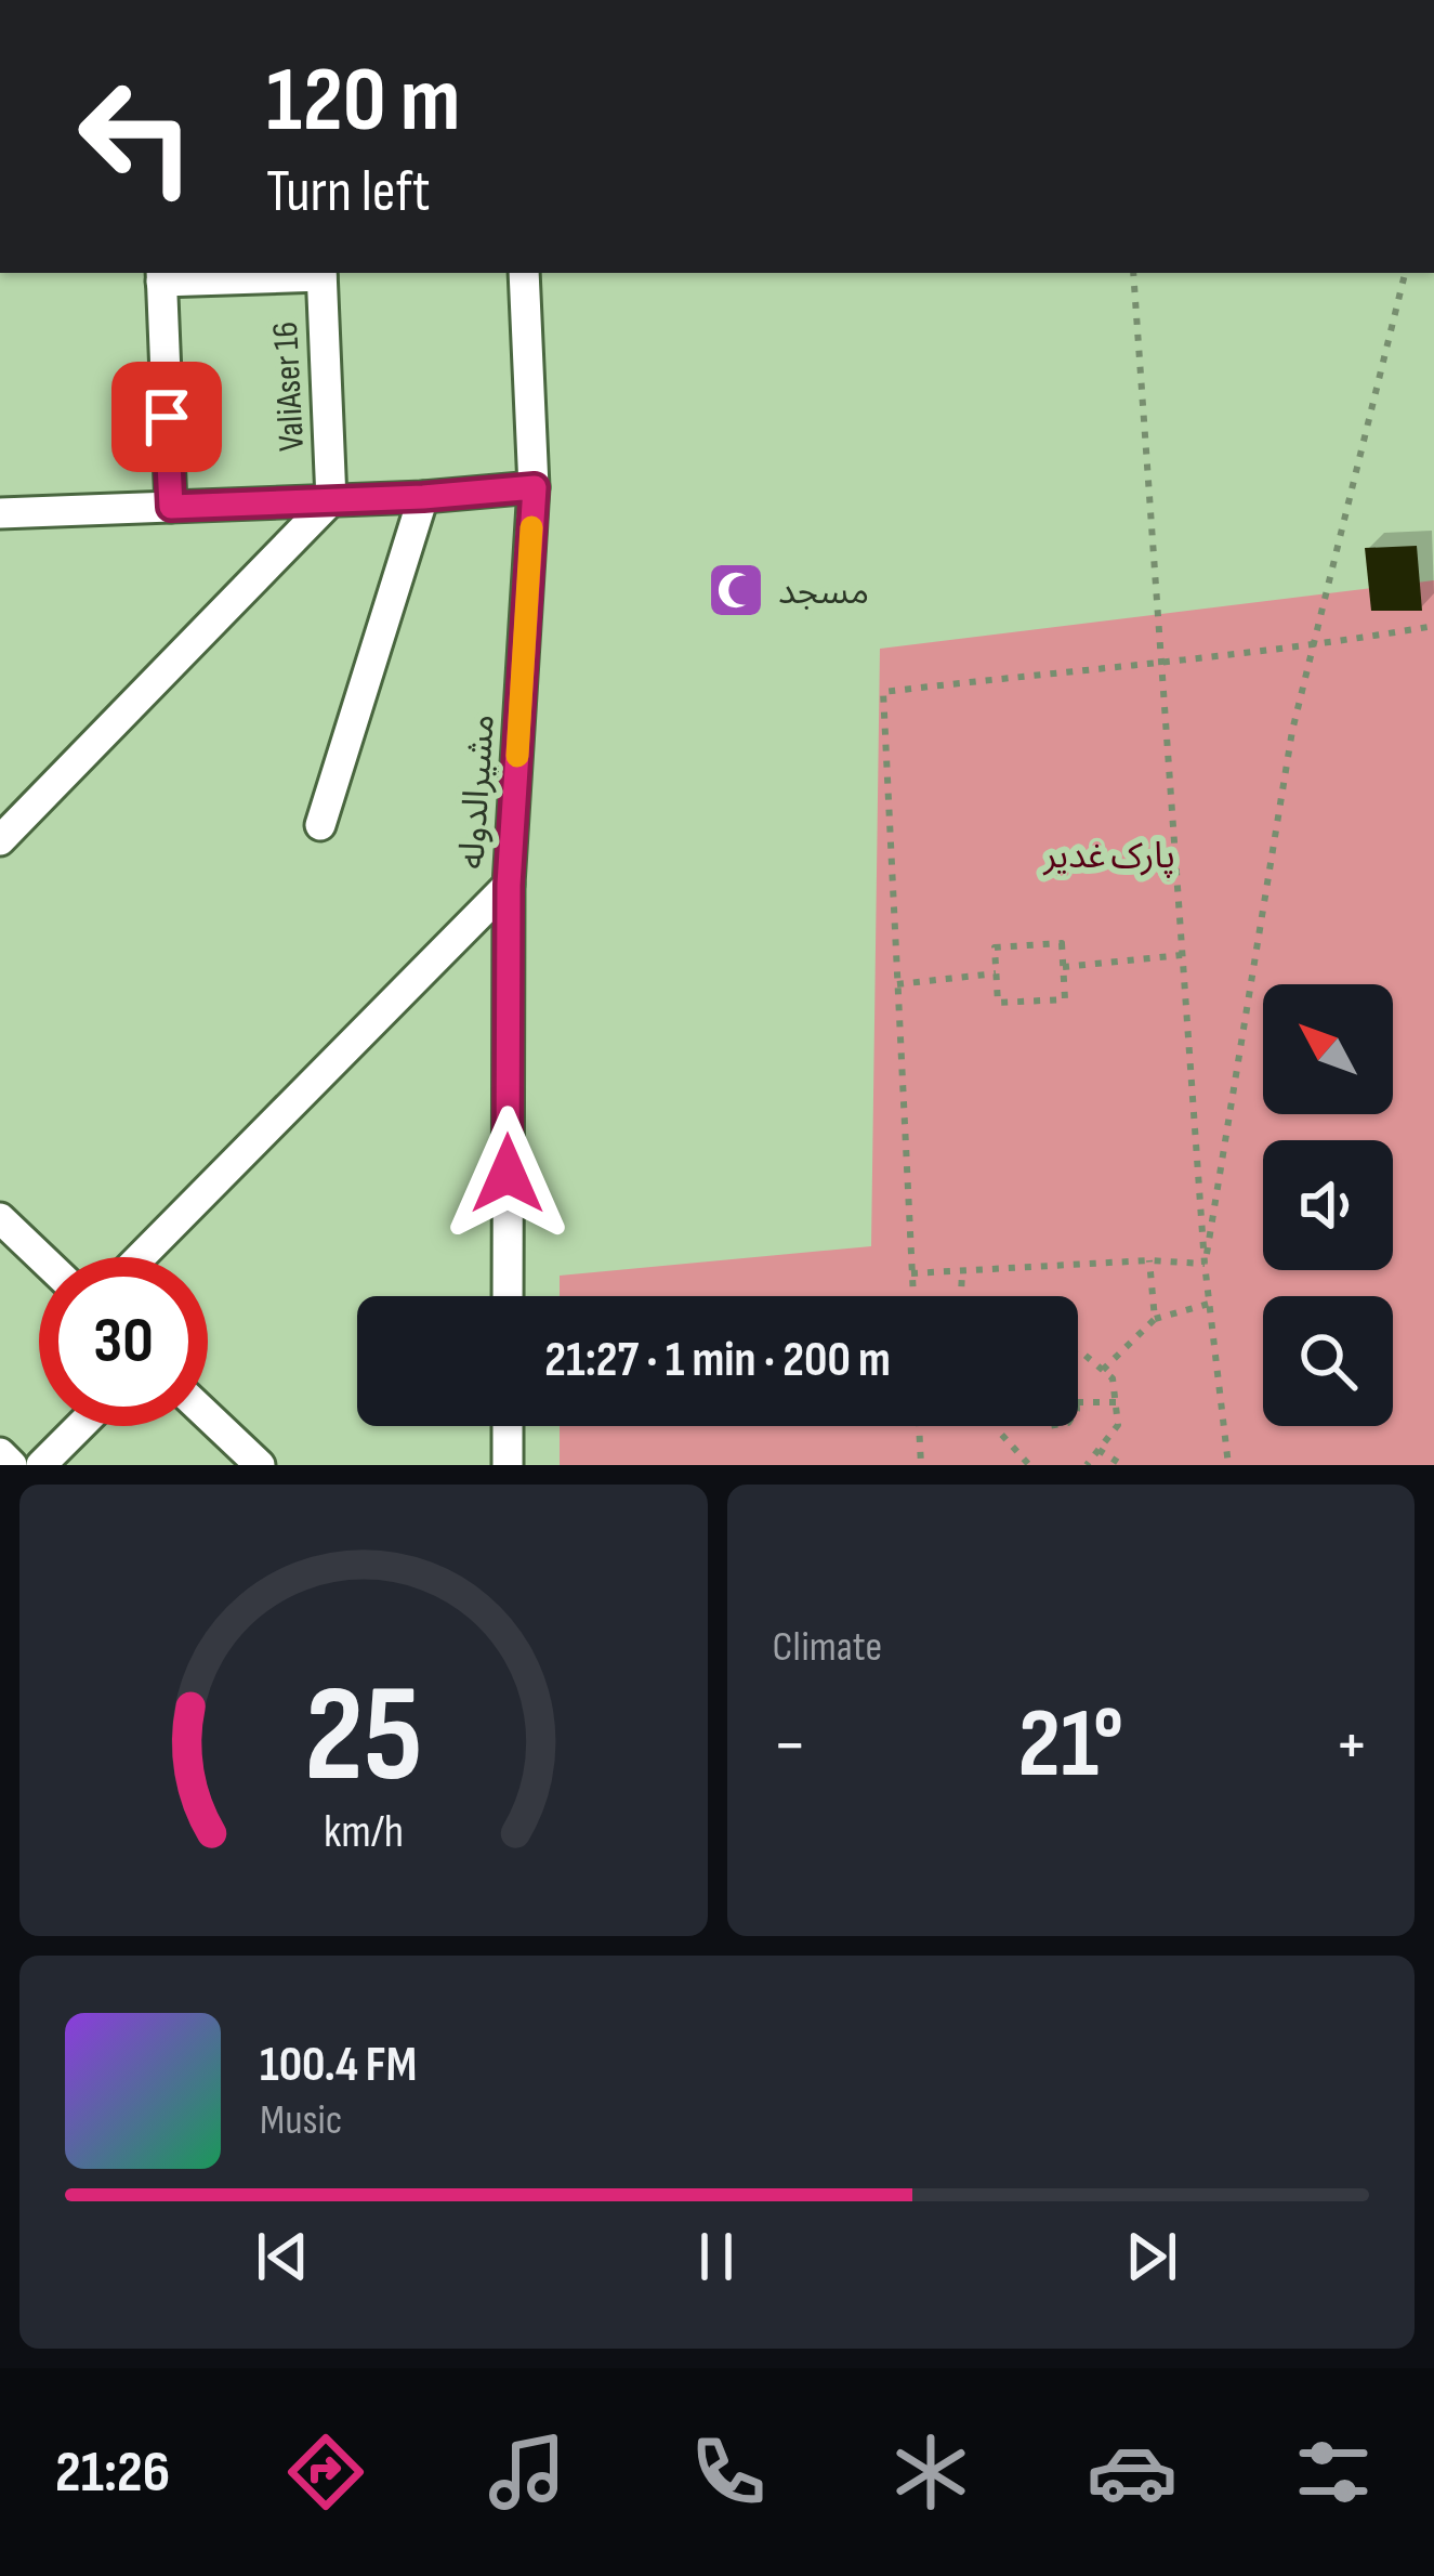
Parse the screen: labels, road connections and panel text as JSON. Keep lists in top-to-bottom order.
{
  "streets": {
    "street": ["ValiAser 16", "مشیرالدوله"]
  },
  "parks": ["پارک غدیر"],
  "places": {
    "mosque": ["مسجد"]
  },
  "north": "top left",
  "page": {
    "turn": ["120 m", "Turn left"],
    "limit": "30",
    "trip": "21:27 · 1 min · 200 m",
    "tile": "Climate",
    "heat": ["−", "21°", "+"],
    "song": ["100.4 FM", "Music"],
    "tabs": "21:26",
    "gauge": ["25", "km/h"]
  }
}
